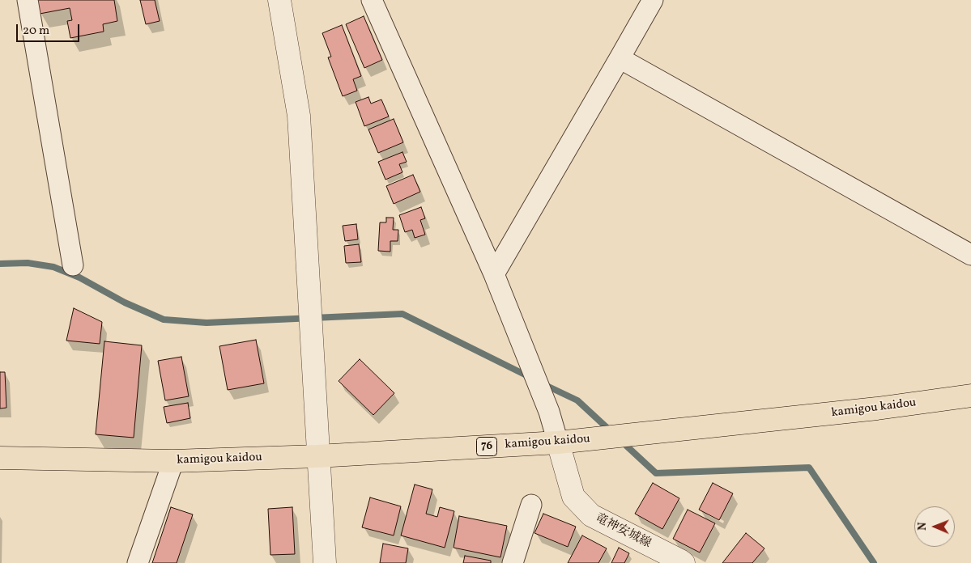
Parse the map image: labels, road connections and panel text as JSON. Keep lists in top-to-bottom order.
{
  "streets": {
    "main road": ["kamigou kaidou", "76"],
    "street": ["竜神安城線"]
  },
  "crossings": [
    ["kamigou kaidou", "竜神安城線"]
  ],
  "scale_bar": "20 m",
  "north": "left"
}
